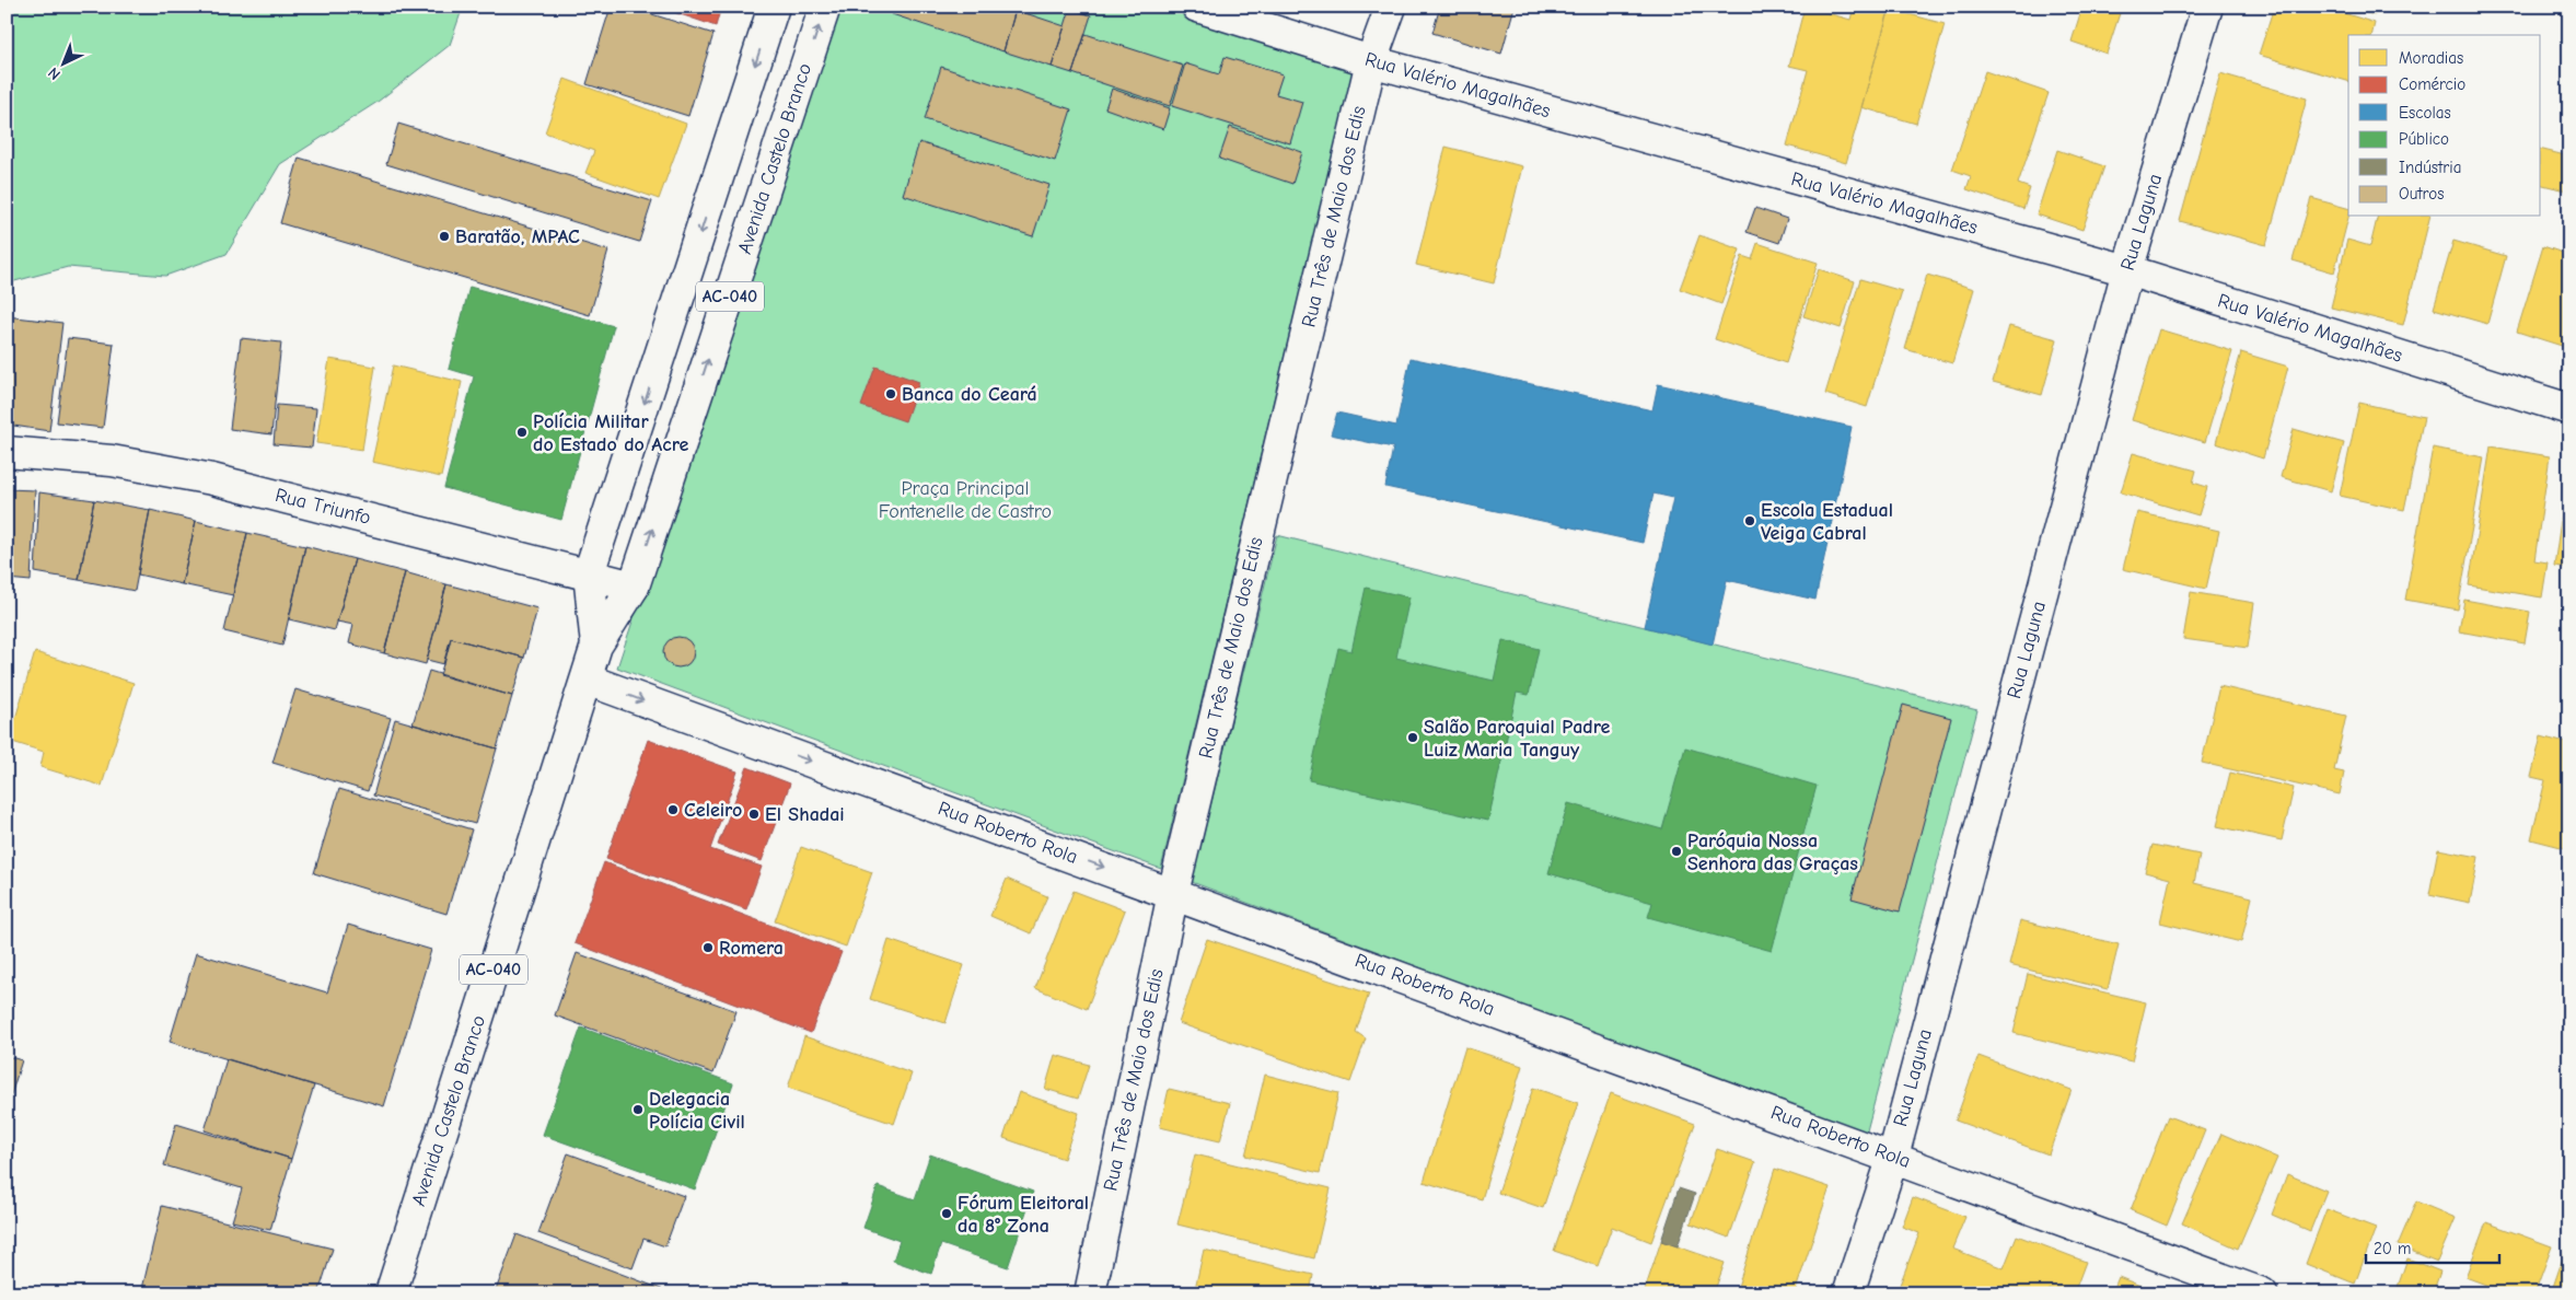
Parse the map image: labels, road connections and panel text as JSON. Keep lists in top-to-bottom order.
{
  "streets": {
    "main road": [
      "Rua Valério Magalhães",
      "Avenida Castelo Branco",
      "Rua Três de Maio dos Edis",
      "Rua Laguna",
      "AC-040",
      "Rua Triunfo",
      "Rua Roberto Rola"
    ]
  },
  "crossings": [
    ["Rua Valério Magalhães", "Rua Três de Maio dos Edis"],
    ["Rua Valério Magalhães", "Rua Laguna"],
    ["Avenida Castelo Branco", "Rua Triunfo"],
    ["Avenida Castelo Branco", "Rua Roberto Rola"],
    ["Rua Três de Maio dos Edis", "Rua Roberto Rola"],
    ["Rua Laguna", "Rua Roberto Rola"]
  ],
  "parks": ["Praça Principal Fontenelle de Castro"],
  "places": [
    "Baratão, MPAC",
    "Banca do Ceará",
    "Polícia Militar do Estado do Acre",
    "Escola Estadual Veiga Cabral",
    "Salão Paroquial Padre Luiz Maria Tanguy",
    "Celeiro",
    "El Shadai",
    "Paróquia Nossa Senhora das Graças",
    "Romera",
    "Delegacia Polícia Civil",
    "Fórum Eleitoral da 8° Zona"
  ],
  "legend": [
    "Moradias",
    "Comércio",
    "Escolas",
    "Público",
    "Indústria",
    "Outros"
  ],
  "scale_bar": "20 m",
  "north": "bottom left"
}
